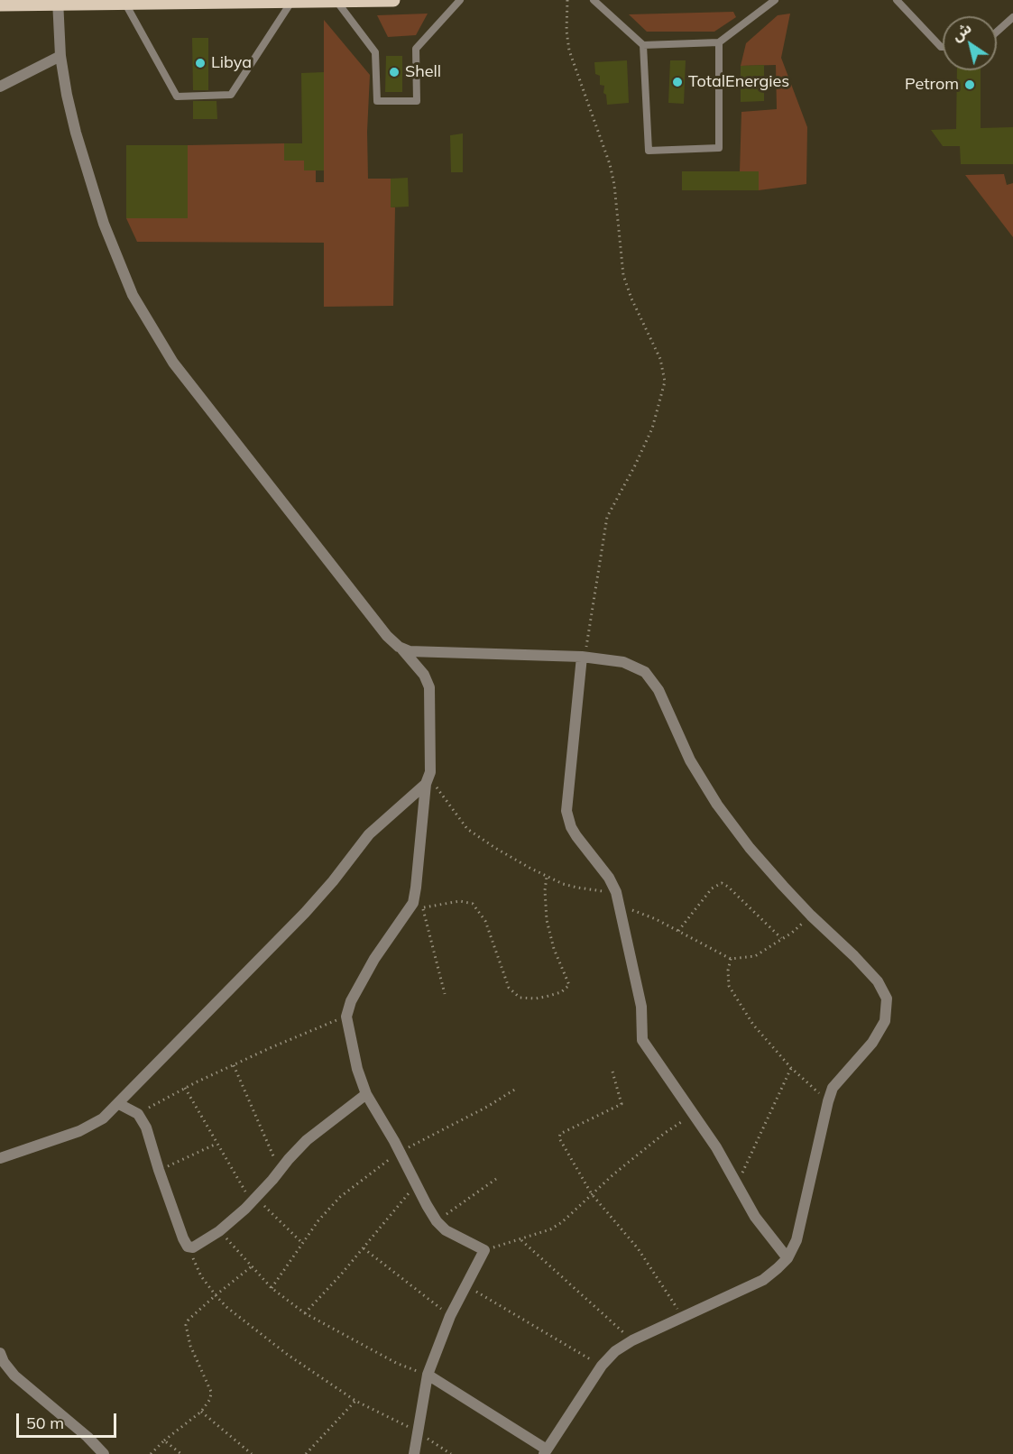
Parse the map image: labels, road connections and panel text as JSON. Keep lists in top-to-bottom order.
{
  "places": [
    "Libya",
    "Shell",
    "TotalEnergies",
    "Petrom"
  ],
  "scale_bar": "50 m",
  "north": "top left"
}
